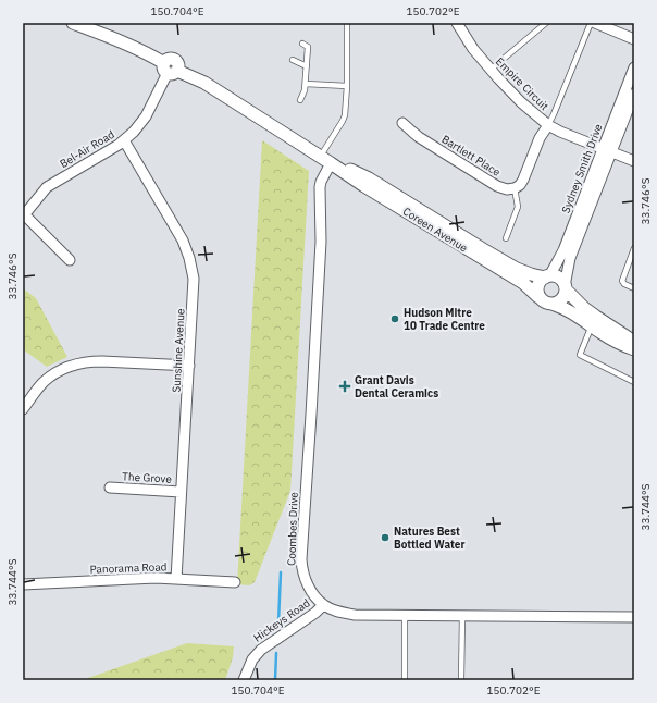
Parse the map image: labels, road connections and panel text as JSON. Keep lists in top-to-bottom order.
{
  "streets": {
    "street": [
      "Empire Circuit",
      "Bel-Air Road",
      "Bartlett Place",
      "Sydney Smith Drive",
      "Coreen Avenue",
      "Sunshine Avenue",
      "The Grove",
      "Coombes Drive",
      "Panorama Road",
      "Hickeys Road"
    ]
  },
  "crossings": [
    ["Empire Circuit", "Sydney Smith Drive"],
    ["Bel-Air Road", "Coreen Avenue"],
    ["Bel-Air Road", "Sunshine Avenue"],
    ["Sydney Smith Drive", "Coreen Avenue"],
    ["Coreen Avenue", "Coombes Drive"],
    ["Sunshine Avenue", "The Grove"],
    ["Sunshine Avenue", "Panorama Road"],
    ["Coombes Drive", "Hickeys Road"]
  ],
  "places": {
    "other": ["Hudson Mitre 10 Trade Centre", "Natures Best Bottled Water"],
    "health": ["Grant Davis Dental Ceramics"]
  },
  "coordinates": [
    "150.704°E",
    "150.702°E",
    "33.746°S",
    "33.744°S"
  ]
}
